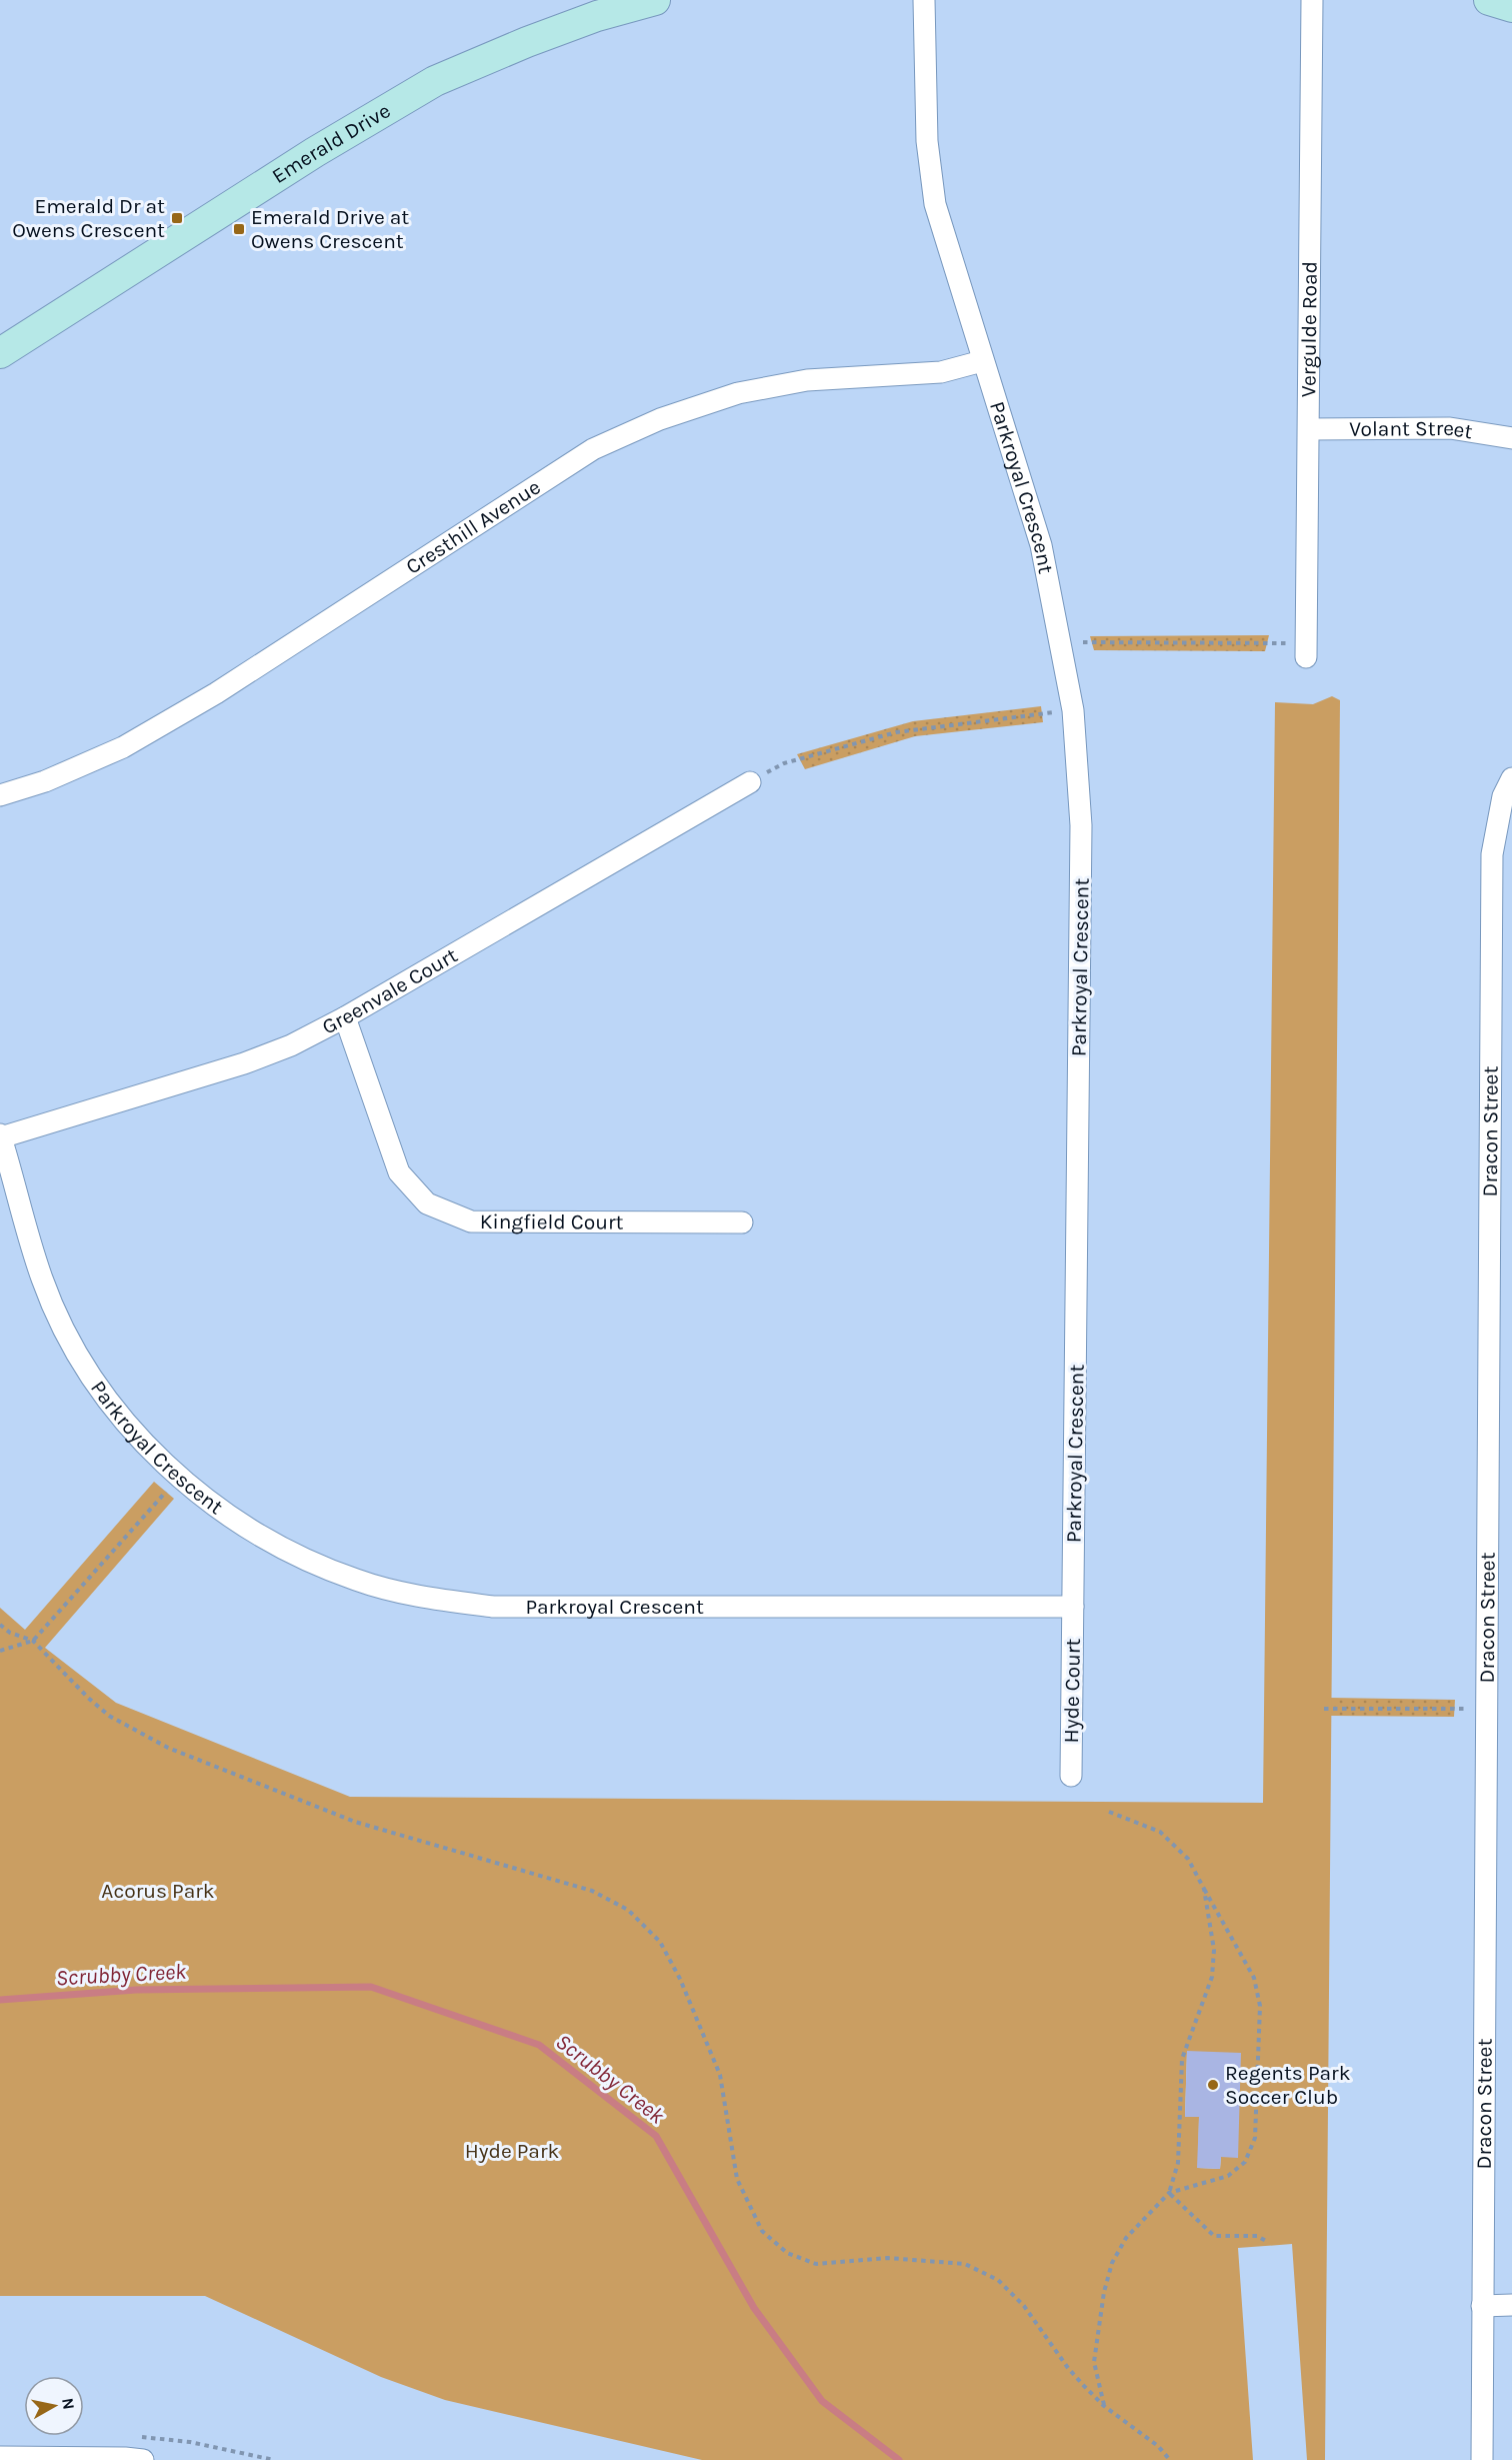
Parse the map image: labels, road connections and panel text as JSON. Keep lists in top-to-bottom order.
{
  "streets": {
    "street": [
      "Emerald Drive",
      "Vergulde Road",
      "Volant Street",
      "Parkroyal Crescent",
      "Cresthill Avenue",
      "Greenvale Court",
      "Dracon Street",
      "Kingfield Court",
      "Hyde Court"
    ]
  },
  "crossings": [
    ["Vergulde Road", "Volant Street"],
    ["Parkroyal Crescent", "Cresthill Avenue"],
    ["Parkroyal Crescent", "Greenvale Court"],
    ["Parkroyal Crescent", "Hyde Court"],
    ["Greenvale Court", "Kingfield Court"]
  ],
  "water": ["Scrubby Creek"],
  "parks": ["Acorus Park", "Hyde Park"],
  "places": {
    "transit": ["Emerald Dr at Owens Crescent", "Emerald Drive at Owens Crescent"],
    "other": ["Regents Park Soccer Club"]
  },
  "north": "right"
}
